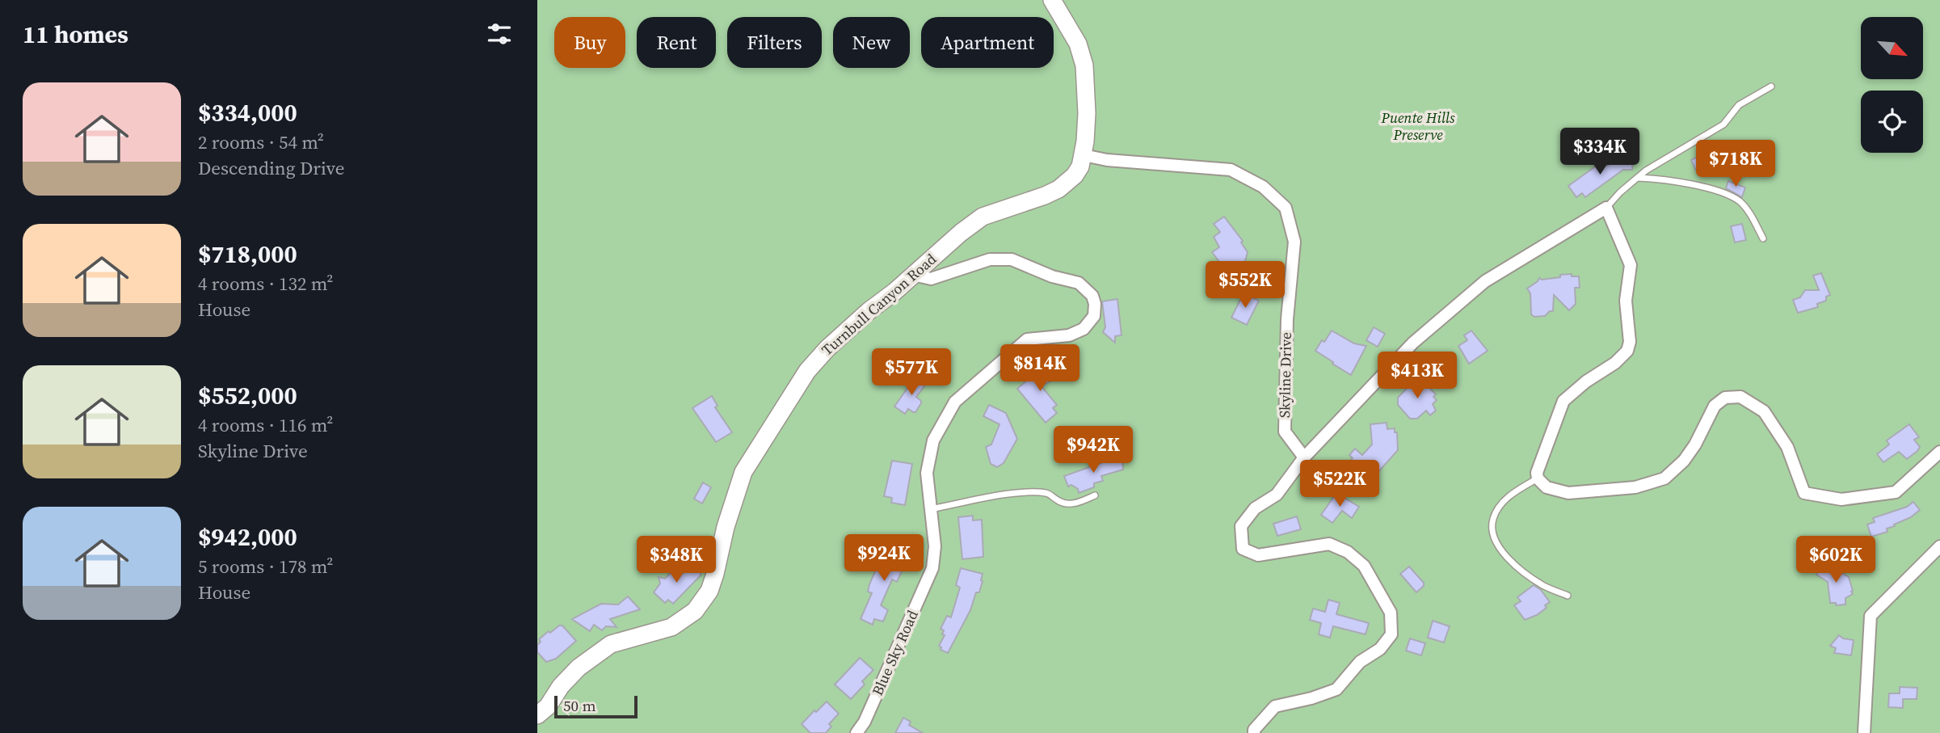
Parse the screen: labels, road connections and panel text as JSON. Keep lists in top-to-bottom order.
{
  "streets": {
    "street": ["Turnbull Canyon Road", "Skyline Drive", "Blue Sky Road"]
  },
  "crossings": [
    ["Turnbull Canyon Road", "Skyline Drive"],
    ["Turnbull Canyon Road", "Blue Sky Road"]
  ],
  "parks": ["Puente Hills Preserve"],
  "scale_bar": "50 m",
  "north": "bottom right",
  "page": {
    "heading": "11 homes",
    "chip": [
      "Buy",
      "Rent",
      "Filters",
      "New",
      "Apartment"
    ],
    "list": [
      {
        "name": "$334,000",
        "note": "2 rooms · 54 m² · Descending Drive"
      },
      {
        "name": "$718,000",
        "note": "4 rooms · 132 m² · House"
      },
      {
        "name": "$552,000",
        "note": "4 rooms · 116 m² · Skyline Drive"
      },
      {
        "name": "$942,000",
        "note": "5 rooms · 178 m² · House"
      }
    ],
    "price": [
      "$334K",
      "$718K",
      "$552K",
      "$814K",
      "$577K",
      "$413K",
      "$942K",
      "$522K",
      "$924K",
      "$348K",
      "$602K"
    ],
    "scale": "50 m"
  }
}
